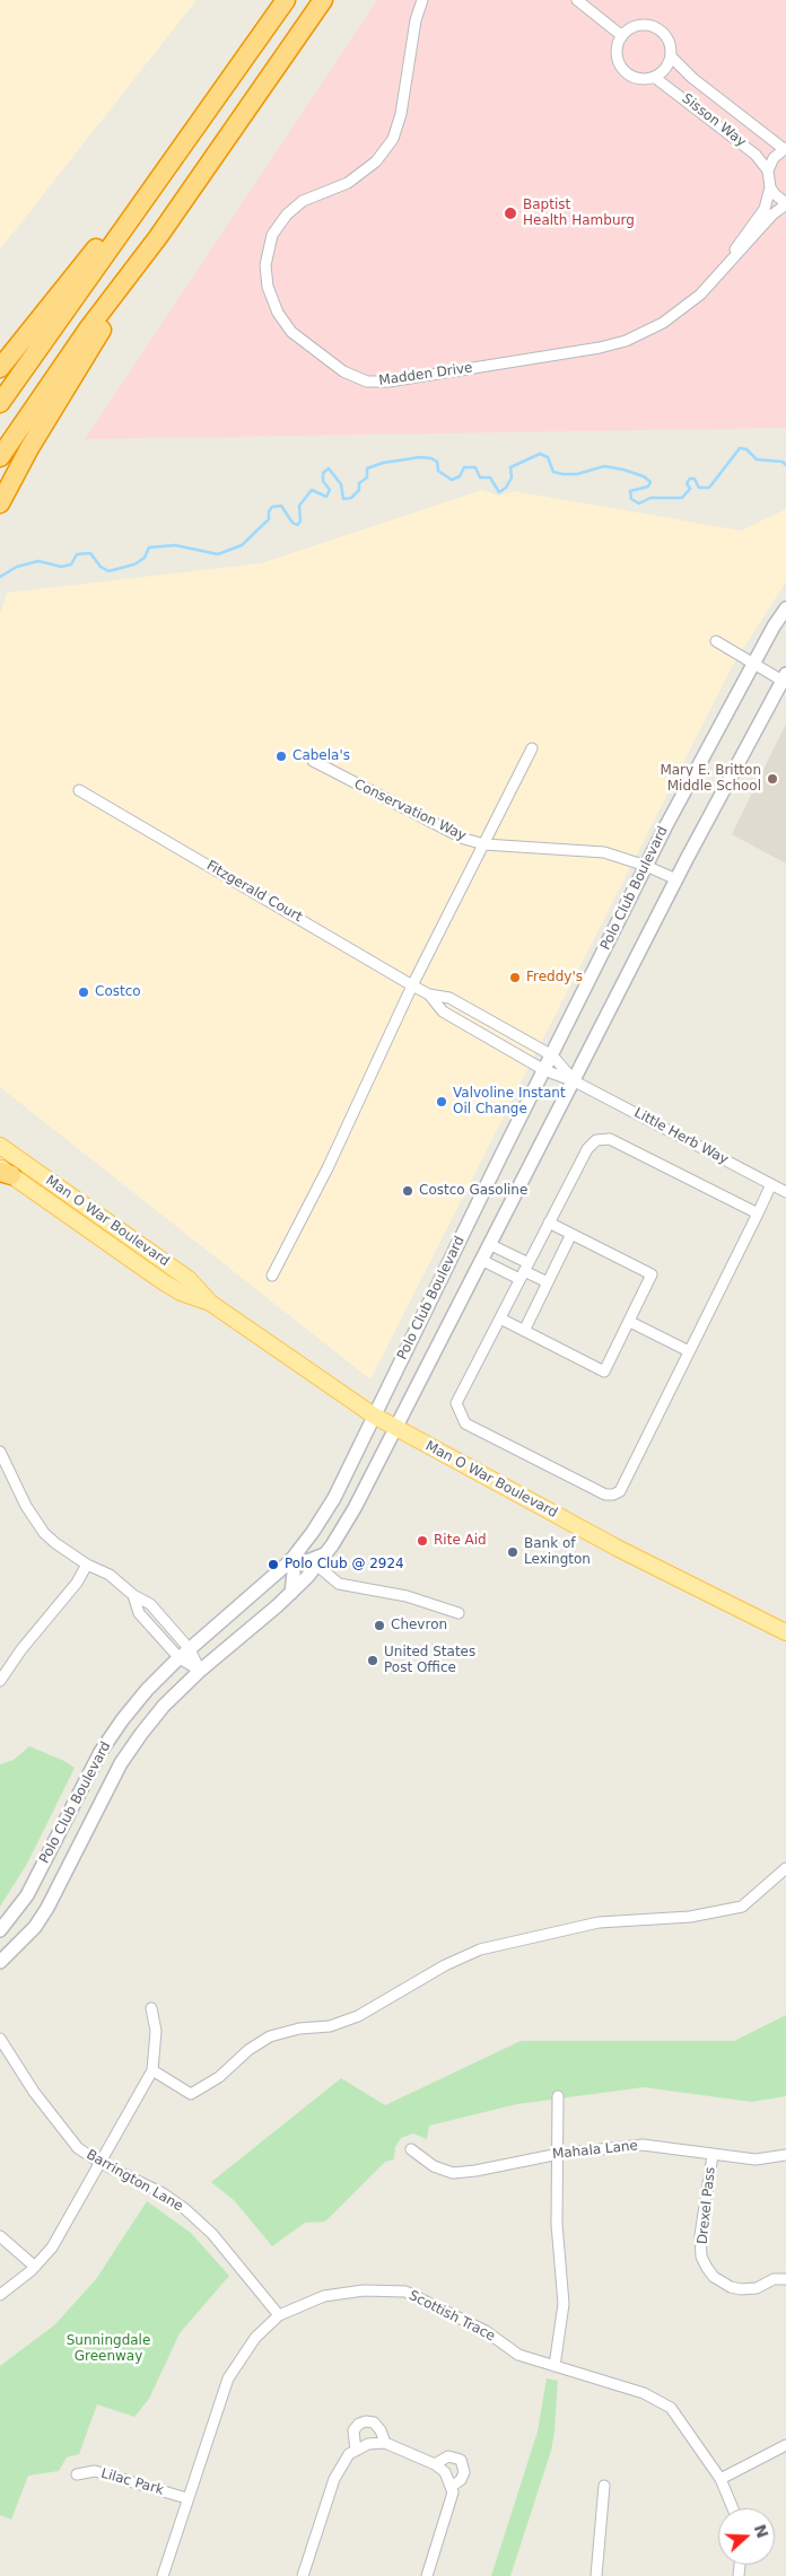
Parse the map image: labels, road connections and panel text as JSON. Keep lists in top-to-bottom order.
{
  "streets": {
    "main road": ["Man O War Boulevard"],
    "street": [
      "Sisson Way",
      "Madden Drive",
      "Conservation Way",
      "Polo Club Boulevard",
      "Fitzgerald Court",
      "Little Herb Way",
      "Mahala Lane",
      "Barrington Lane",
      "Drexel Pass",
      "Scottish Trace",
      "Lilac Park"
    ]
  },
  "crossings": [
    ["Conservation Way", "Polo Club Boulevard"],
    ["Polo Club Boulevard", "Fitzgerald Court"],
    ["Polo Club Boulevard", "Little Herb Way"],
    ["Polo Club Boulevard", "Man O War Boulevard"],
    ["Fitzgerald Court", "Little Herb Way"],
    ["Mahala Lane", "Drexel Pass"],
    ["Barrington Lane", "Scottish Trace"],
    ["Scottish Trace", "Lilac Park"]
  ],
  "parks": ["Sunningdale Greenway"],
  "places": [
    "Baptist Health Hamburg",
    "Cabela's",
    "Mary E. Britton Middle School",
    "Freddy's",
    "Costco",
    "Valvoline Instant Oil Change",
    "Costco Gasoline",
    "Rite Aid",
    "Bank of Lexington",
    "Polo Club @ 2924",
    "Chevron",
    "United States Post Office"
  ],
  "north": "right"
}
